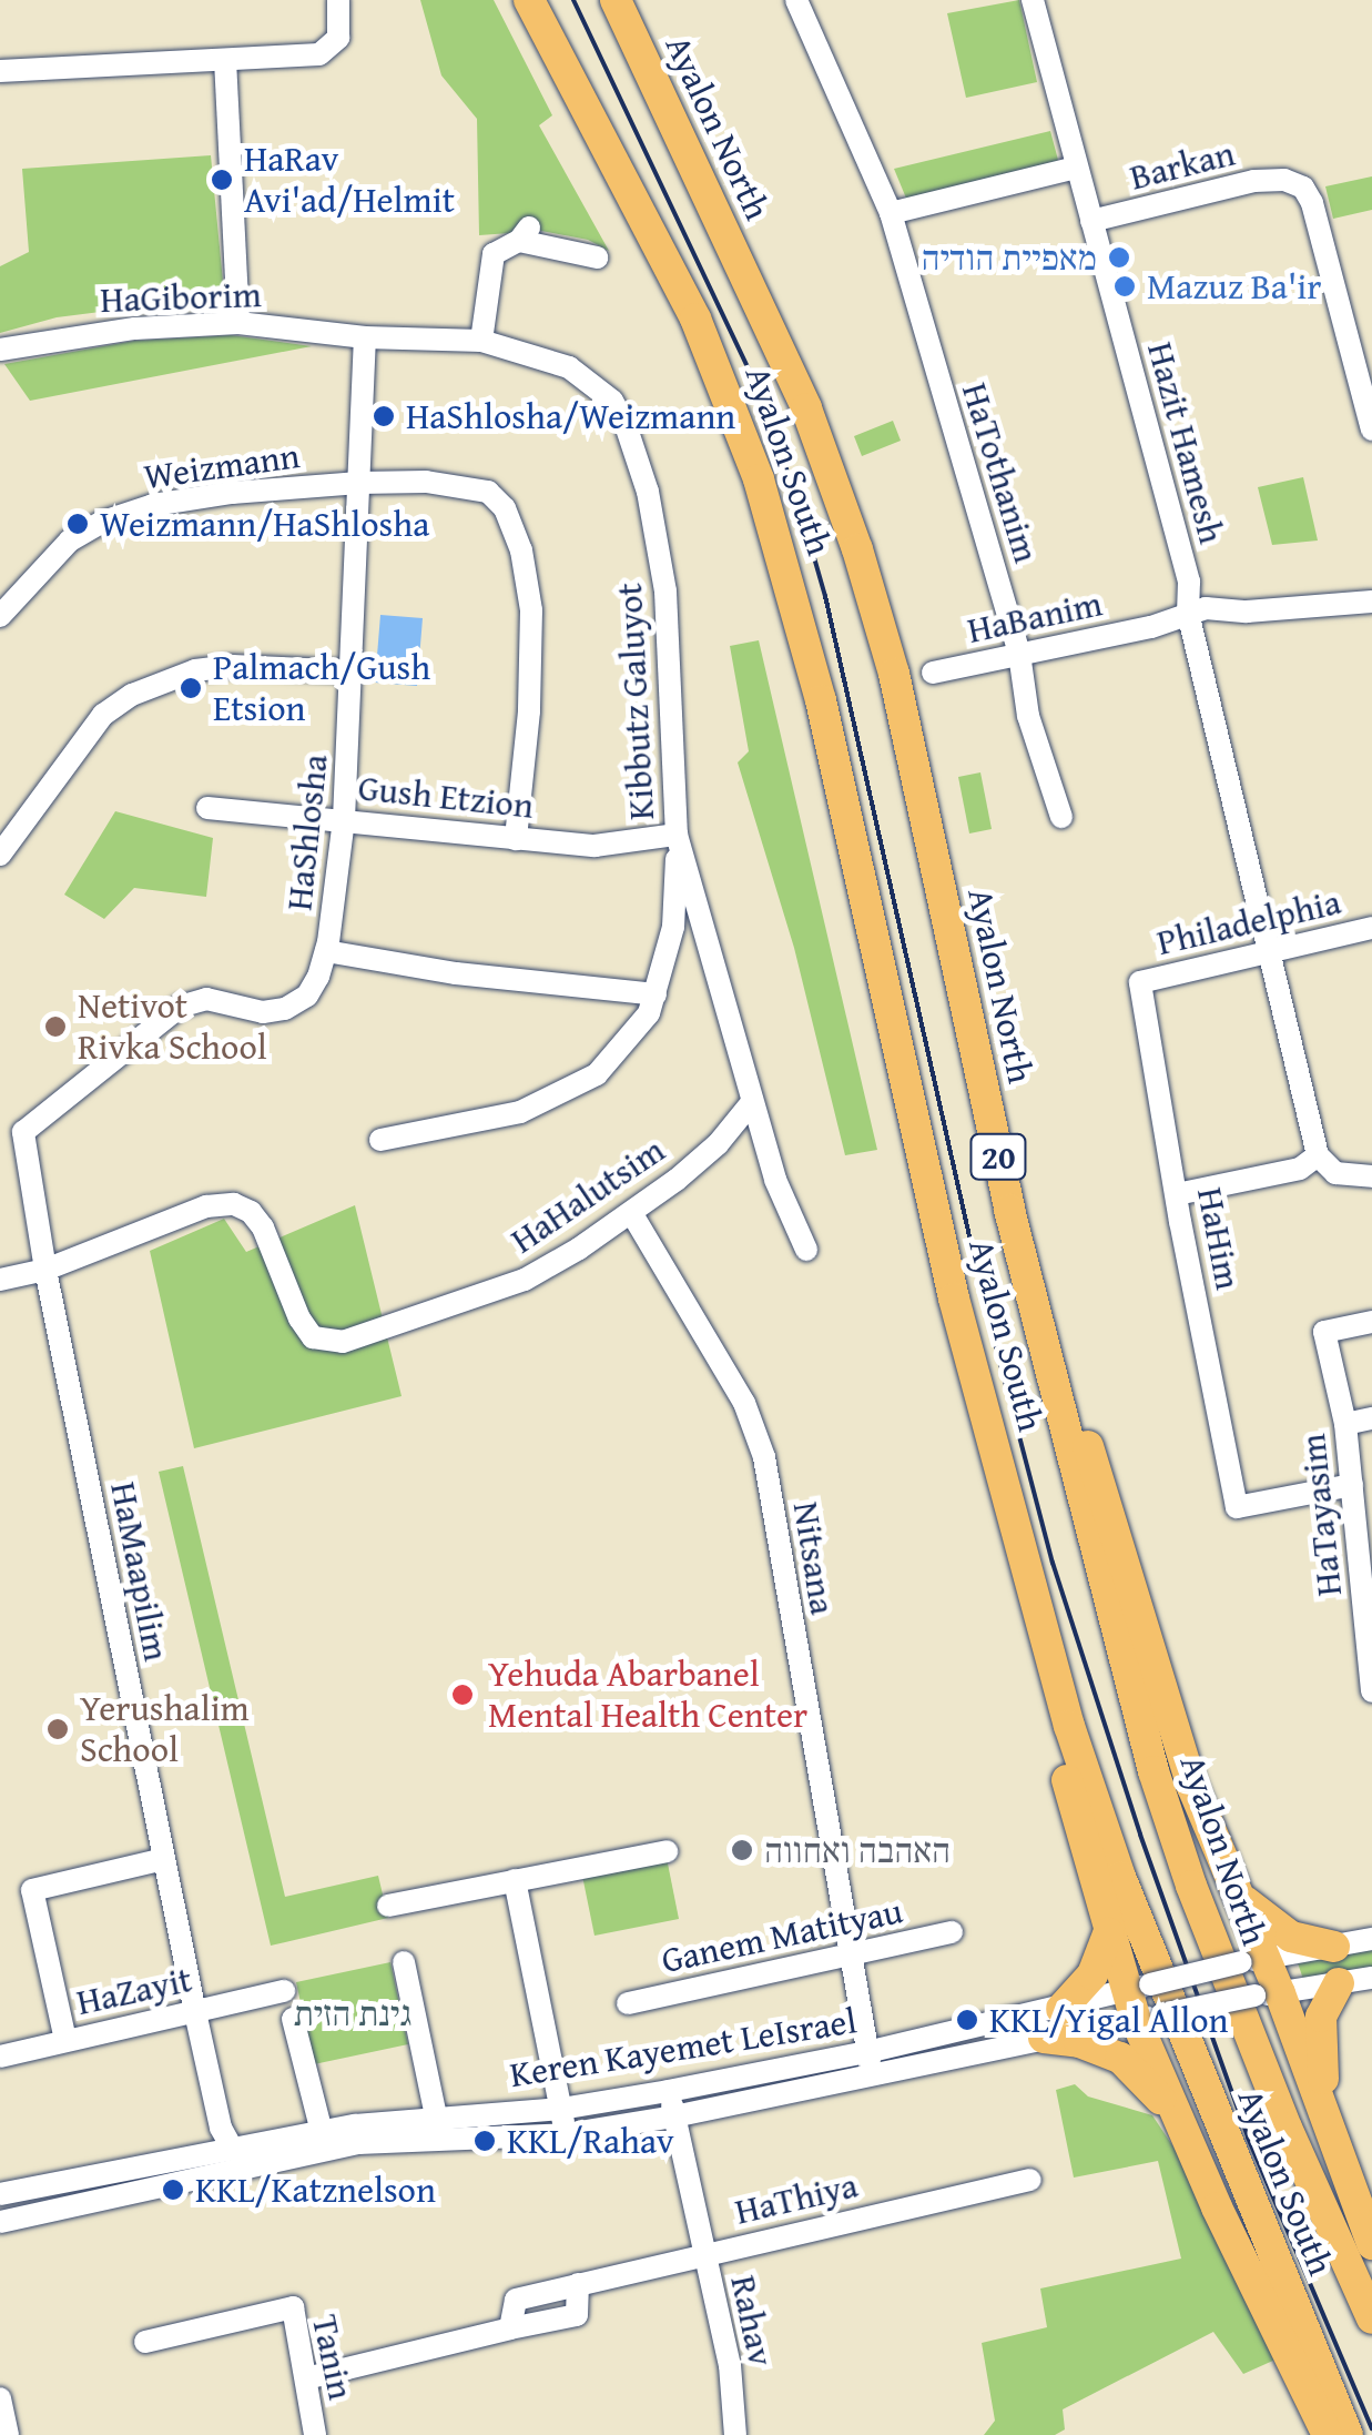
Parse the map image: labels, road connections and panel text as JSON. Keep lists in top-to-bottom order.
{
  "streets": {
    "highway": ["Ayalon North", "Ayalon South", "20"],
    "street": [
      "Barkan",
      "HaGiborim",
      "Hazit Hamesh",
      "Weizmann",
      "HaTothanim",
      "HaBanim",
      "Kibbutz Galuyot",
      "Gush Etzion",
      "HaShlosha",
      "Philadelphia",
      "HaHalutsim",
      "HaHim",
      "HaTayasim",
      "Nitsana",
      "HaMaapilim",
      "Ganem Matityau",
      "HaZayit",
      "Keren Kayemet LeIsrael",
      "HaThiya",
      "Rahav",
      "Tanin"
    ]
  },
  "crossings": [
    ["Barkan", "Hazit Hamesh"],
    ["HaGiborim", "Kibbutz Galuyot"],
    ["HaGiborim", "HaShlosha"],
    ["Hazit Hamesh", "HaBanim"],
    ["Hazit Hamesh", "Philadelphia"],
    ["Weizmann", "Gush Etzion"],
    ["Weizmann", "HaShlosha"],
    ["HaTothanim", "HaBanim"],
    ["Kibbutz Galuyot", "Gush Etzion"],
    ["Kibbutz Galuyot", "HaShlosha"],
    ["Kibbutz Galuyot", "HaHalutsim"],
    ["Gush Etzion", "HaShlosha"],
    ["HaShlosha", "HaMaapilim"],
    ["Philadelphia", "HaHim"],
    ["HaHalutsim", "Nitsana"],
    ["HaHalutsim", "HaMaapilim"],
    ["HaHim", "HaTayasim"],
    ["Nitsana", "Ganem Matityau"],
    ["Nitsana", "Keren Kayemet LeIsrael"],
    ["HaMaapilim", "HaZayit"],
    ["HaMaapilim", "Keren Kayemet LeIsrael"],
    ["Keren Kayemet LeIsrael", "Rahav"],
    ["HaThiya", "Rahav"],
    ["HaThiya", "Tanin"]
  ],
  "parks": ["גינת הזית"],
  "places": [
    "HaRav Avi'ad/Helmit",
    "מאפיית הודיה",
    "Mazuz Ba'ir",
    "HaShlosha/Weizmann",
    "Weizmann/HaShlosha",
    "Palmach/Gush Etsion",
    "Netivot Rivka School",
    "Yehuda Abarbanel Mental Health Center",
    "Yerushalim School",
    "האהבה ואחווה",
    "KKL/Yigal Allon",
    "KKL/Rahav",
    "KKL/Katznelson"
  ]
}
